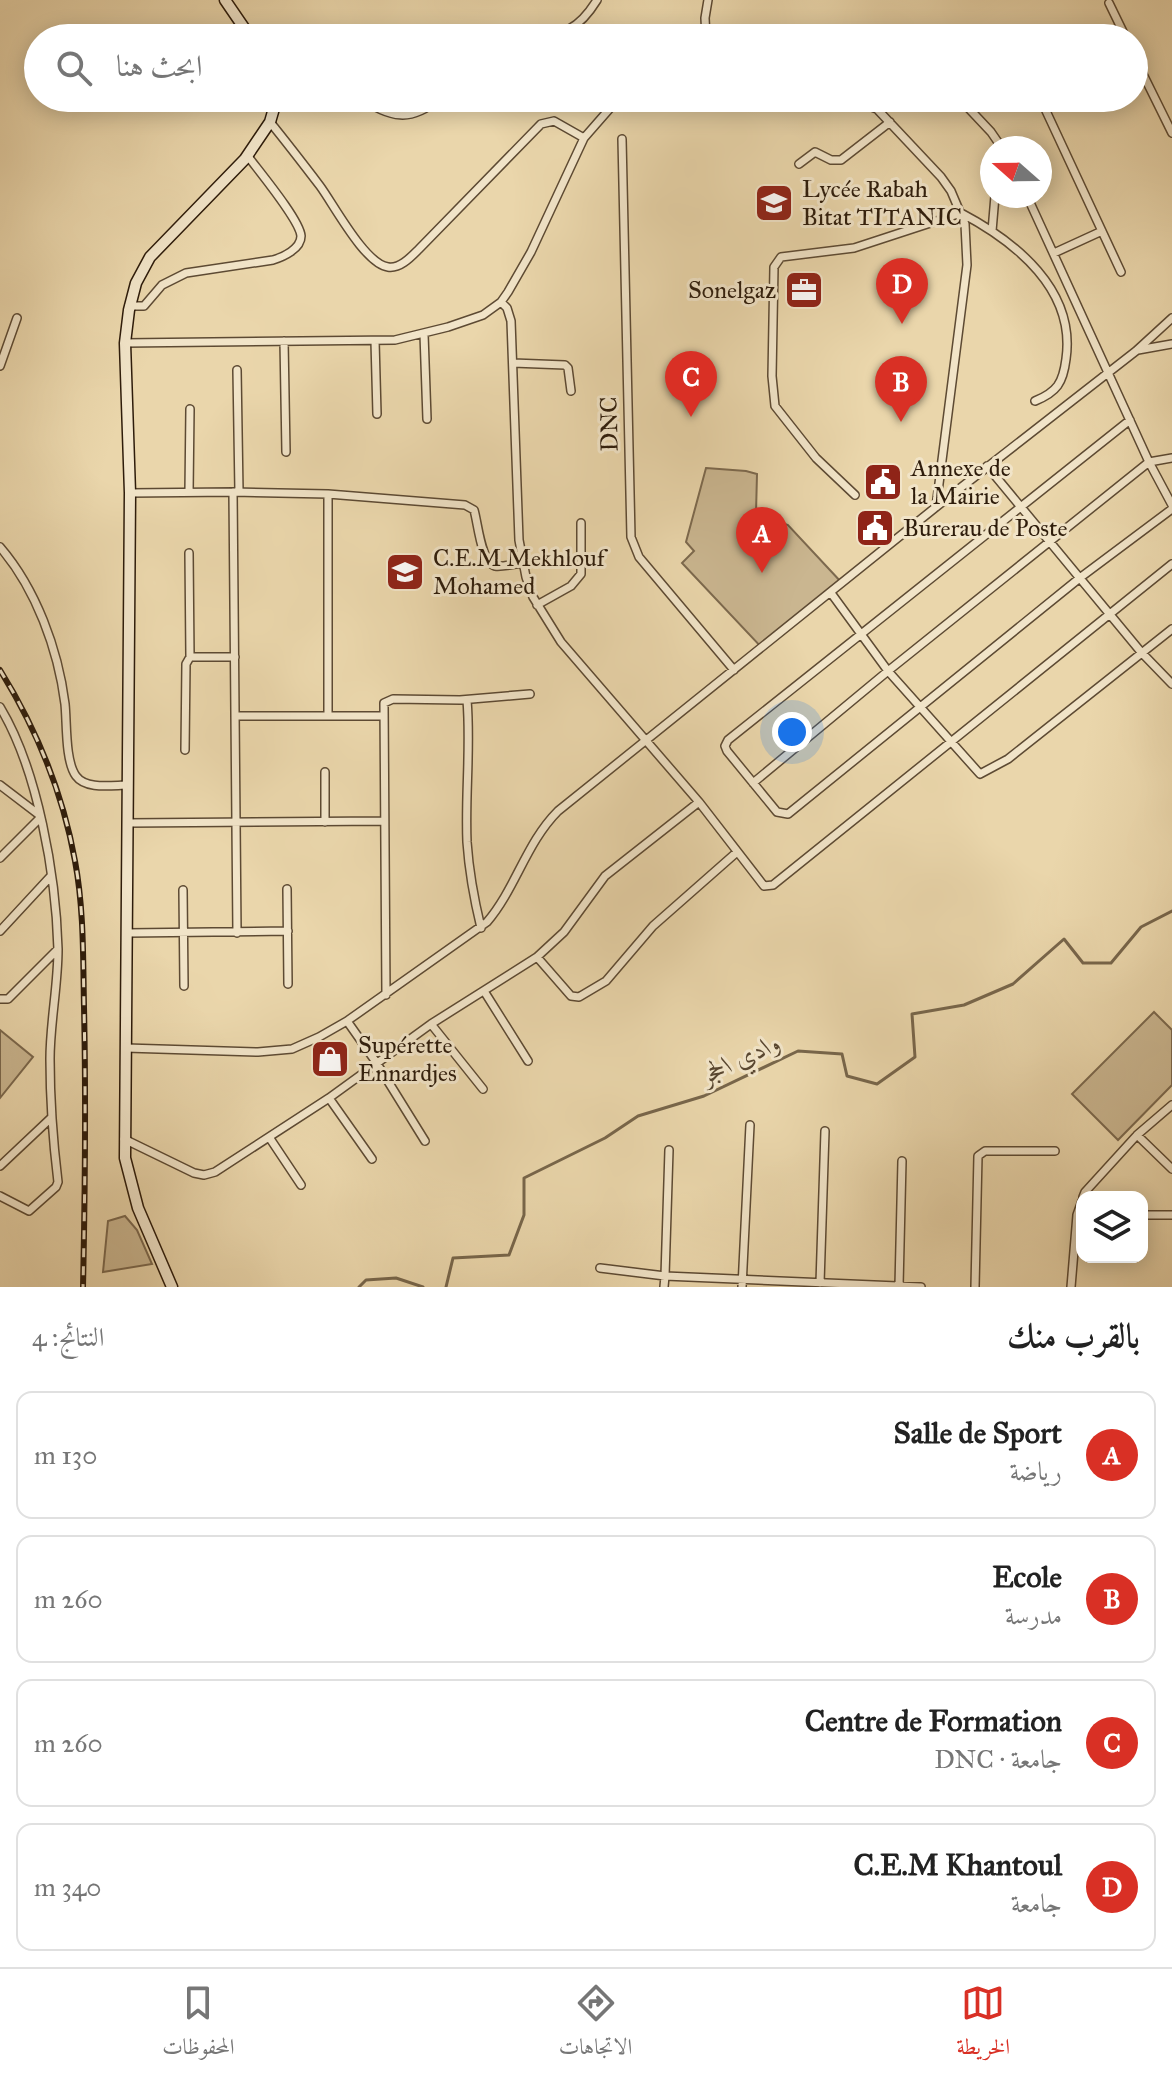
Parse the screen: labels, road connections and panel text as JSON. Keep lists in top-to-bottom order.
{
  "streets": {
    "street": ["DNC"]
  },
  "water": ["وادي الحجر"],
  "places": {
    "school or university": ["Lycée Rabah Bitat TITANIC", "C.E.M Mekhlouf Mohamed"],
    "office": ["Sonelgaz"],
    "public building": ["Annexe de la Mairie", "Burerau de Poste"],
    "shop": ["Supérette Ennardjes"]
  },
  "north": "left",
  "page": {
    "search": "ابحث هنا",
    "pins": [
      "D",
      "C",
      "B",
      "A"
    ],
    "heading": ["بالقرب منك", "النتائج: 4"],
    "list": [
      {
        "mark": "A",
        "name": "Salle de Sport",
        "note": "رياضة",
        "value": "130 m"
      },
      {
        "mark": "B",
        "name": "Ecole",
        "note": "مدرسة",
        "value": "260 m"
      },
      {
        "mark": "C",
        "name": "Centre de Formation",
        "note": "جامعة · DNC",
        "value": "260 m"
      },
      {
        "mark": "D",
        "name": "C.E.M Khantoul",
        "note": "جامعة",
        "value": "340 m"
      }
    ],
    "nav": ["الخريطة", "الاتجاهات", "المحفوظات"]
  }
}
